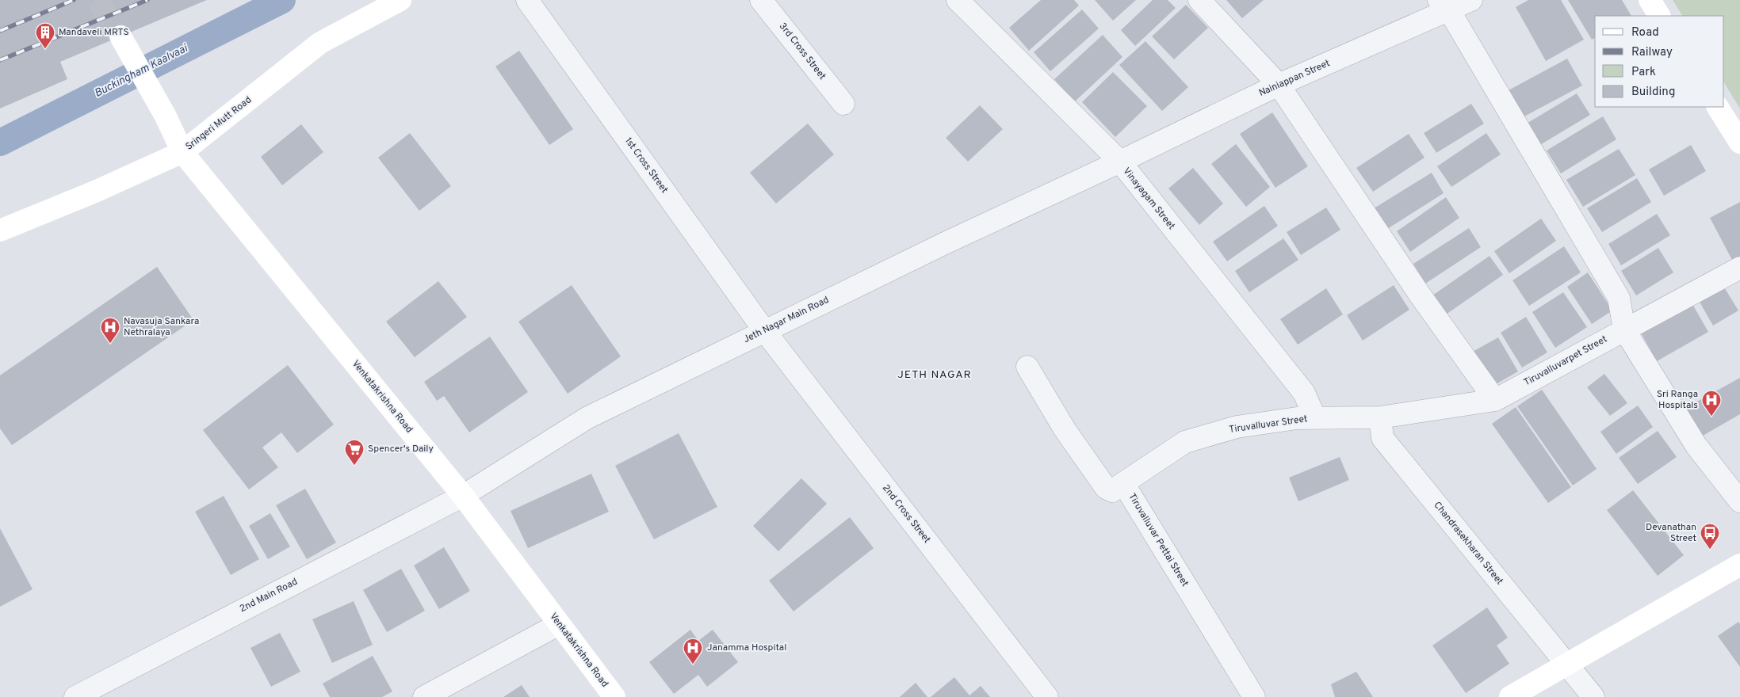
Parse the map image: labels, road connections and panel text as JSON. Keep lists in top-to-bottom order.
{
  "streets": {
    "main road": ["Sringeri Mutt Road", "Venkatakrishna Road"],
    "street": [
      "3rd Cross Street",
      "Nainiappan Street",
      "1st Cross Street",
      "Vinayagam Street",
      "Jeth Nagar Main Road",
      "Tiruvalluvarpet Street",
      "Tiruvalluvar Street",
      "2nd Cross Street",
      "Tiruvalluvar Pettai Street",
      "Chandrasekharan Street",
      "2nd Main Road"
    ]
  },
  "crossings": [
    ["Nainiappan Street", "Vinayagam Street"],
    ["Nainiappan Street", "Jeth Nagar Main Road"],
    ["Sringeri Mutt Road", "Venkatakrishna Road"],
    ["1st Cross Street", "Jeth Nagar Main Road"],
    ["1st Cross Street", "2nd Cross Street"],
    ["Vinayagam Street", "Jeth Nagar Main Road"],
    ["Vinayagam Street", "Tiruvalluvar Street"],
    ["Jeth Nagar Main Road", "Venkatakrishna Road"],
    ["Jeth Nagar Main Road", "2nd Cross Street"],
    ["Jeth Nagar Main Road", "2nd Main Road"],
    ["Tiruvalluvarpet Street", "Tiruvalluvar Street"],
    ["Tiruvalluvarpet Street", "Chandrasekharan Street"],
    ["Venkatakrishna Road", "2nd Main Road"],
    ["Tiruvalluvar Street", "Tiruvalluvar Pettai Street"],
    ["Tiruvalluvar Street", "Chandrasekharan Street"]
  ],
  "districts": ["JETH NAGAR"],
  "water": ["Buckingham Kaalvaai"],
  "places": {
    "building": ["Mandaveli MRTS"],
    "hospital": ["Navasuja Sankara Nethralaya", "Sri Ranga Hospitals", "Janamma Hospital"],
    "supermarket": ["Spencer's Daily"],
    "bus stop": ["Devanathan Street"]
  },
  "legend": [
    "Road",
    "Railway",
    "Park",
    "Building"
  ]
}
